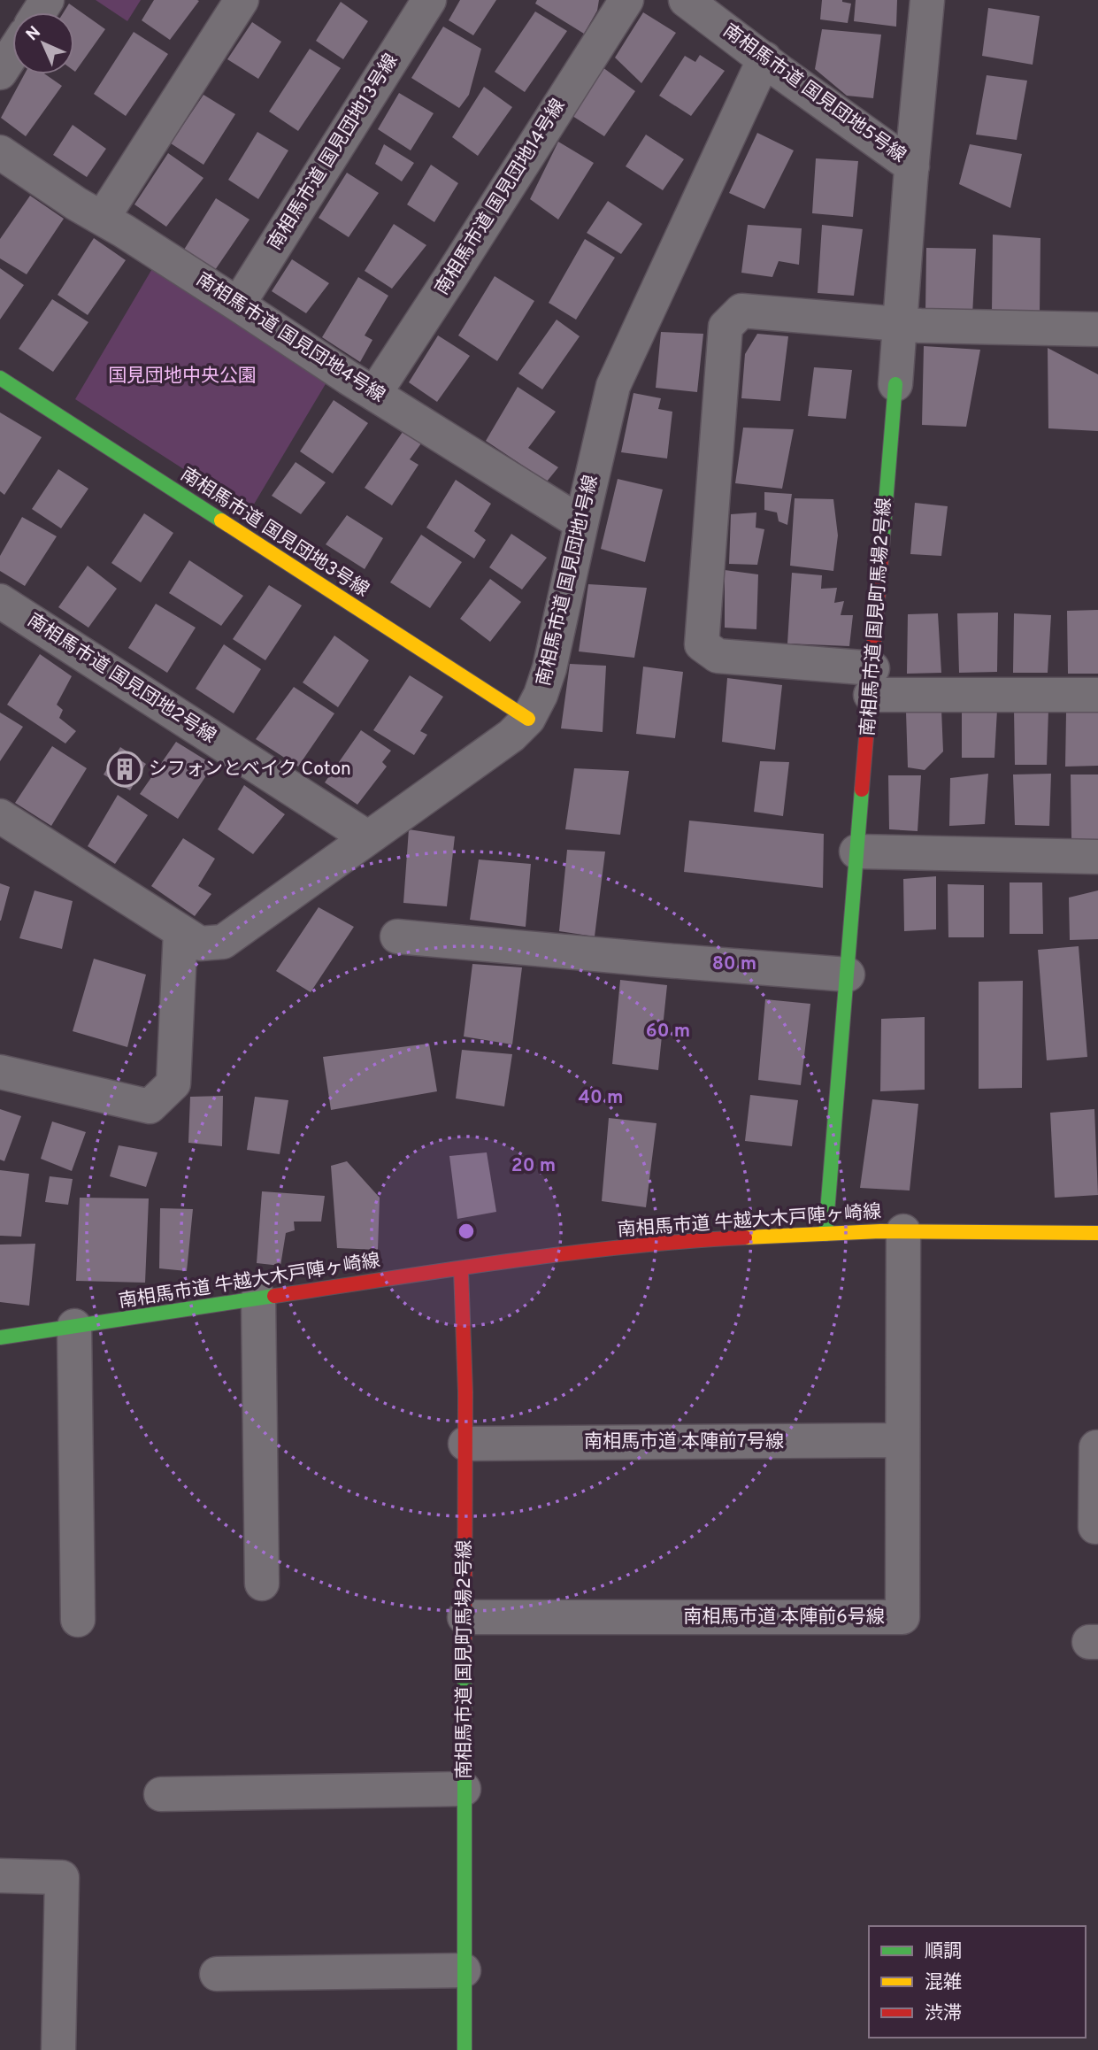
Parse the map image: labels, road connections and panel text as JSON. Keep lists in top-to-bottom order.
{
  "streets": {
    "street": [
      "南相馬市道 国見団地5号線",
      "南相馬市道 国見団地13号線",
      "南相馬市道 国見団地14号線",
      "南相馬市道 国見団地4号線",
      "南相馬市道 国見団地3号線",
      "南相馬市道 国見団地1号線",
      "南相馬市道 国見町馬場2号線",
      "南相馬市道 国見団地2号線",
      "南相馬市道 牛越大木戸陣ヶ崎線",
      "南相馬市道 本陣前7号線",
      "南相馬市道 本陣前6号線"
    ]
  },
  "crossings": [
    ["南相馬市道 国見団地5号線", "南相馬市道 国見団地1号線"],
    ["南相馬市道 国見団地5号線", "南相馬市道 国見町馬場2号線"],
    ["南相馬市道 国見団地13号線", "南相馬市道 国見団地4号線"],
    ["南相馬市道 国見団地14号線", "南相馬市道 国見団地4号線"],
    ["南相馬市道 国見団地4号線", "南相馬市道 国見団地1号線"],
    ["南相馬市道 国見団地3号線", "南相馬市道 国見団地1号線"],
    ["南相馬市道 国見団地1号線", "南相馬市道 国見団地2号線"],
    ["南相馬市道 国見町馬場2号線", "南相馬市道 牛越大木戸陣ヶ崎線"],
    ["南相馬市道 国見町馬場2号線", "南相馬市道 本陣前7号線"],
    ["南相馬市道 国見町馬場2号線", "南相馬市道 本陣前6号線"],
    ["南相馬市道 牛越大木戸陣ヶ崎線", "南相馬市道 本陣前6号線"],
    ["南相馬市道 本陣前7号線", "南相馬市道 本陣前6号線"]
  ],
  "parks": ["国見団地中央公園"],
  "places": {
    "building": ["シフォンとベイク Coton"]
  },
  "legend": ["順調", "混雑", "渋滞"],
  "north": "top left",
  "rings": [
    "80 m",
    "60 m",
    "40 m",
    "20 m"
  ]
}
